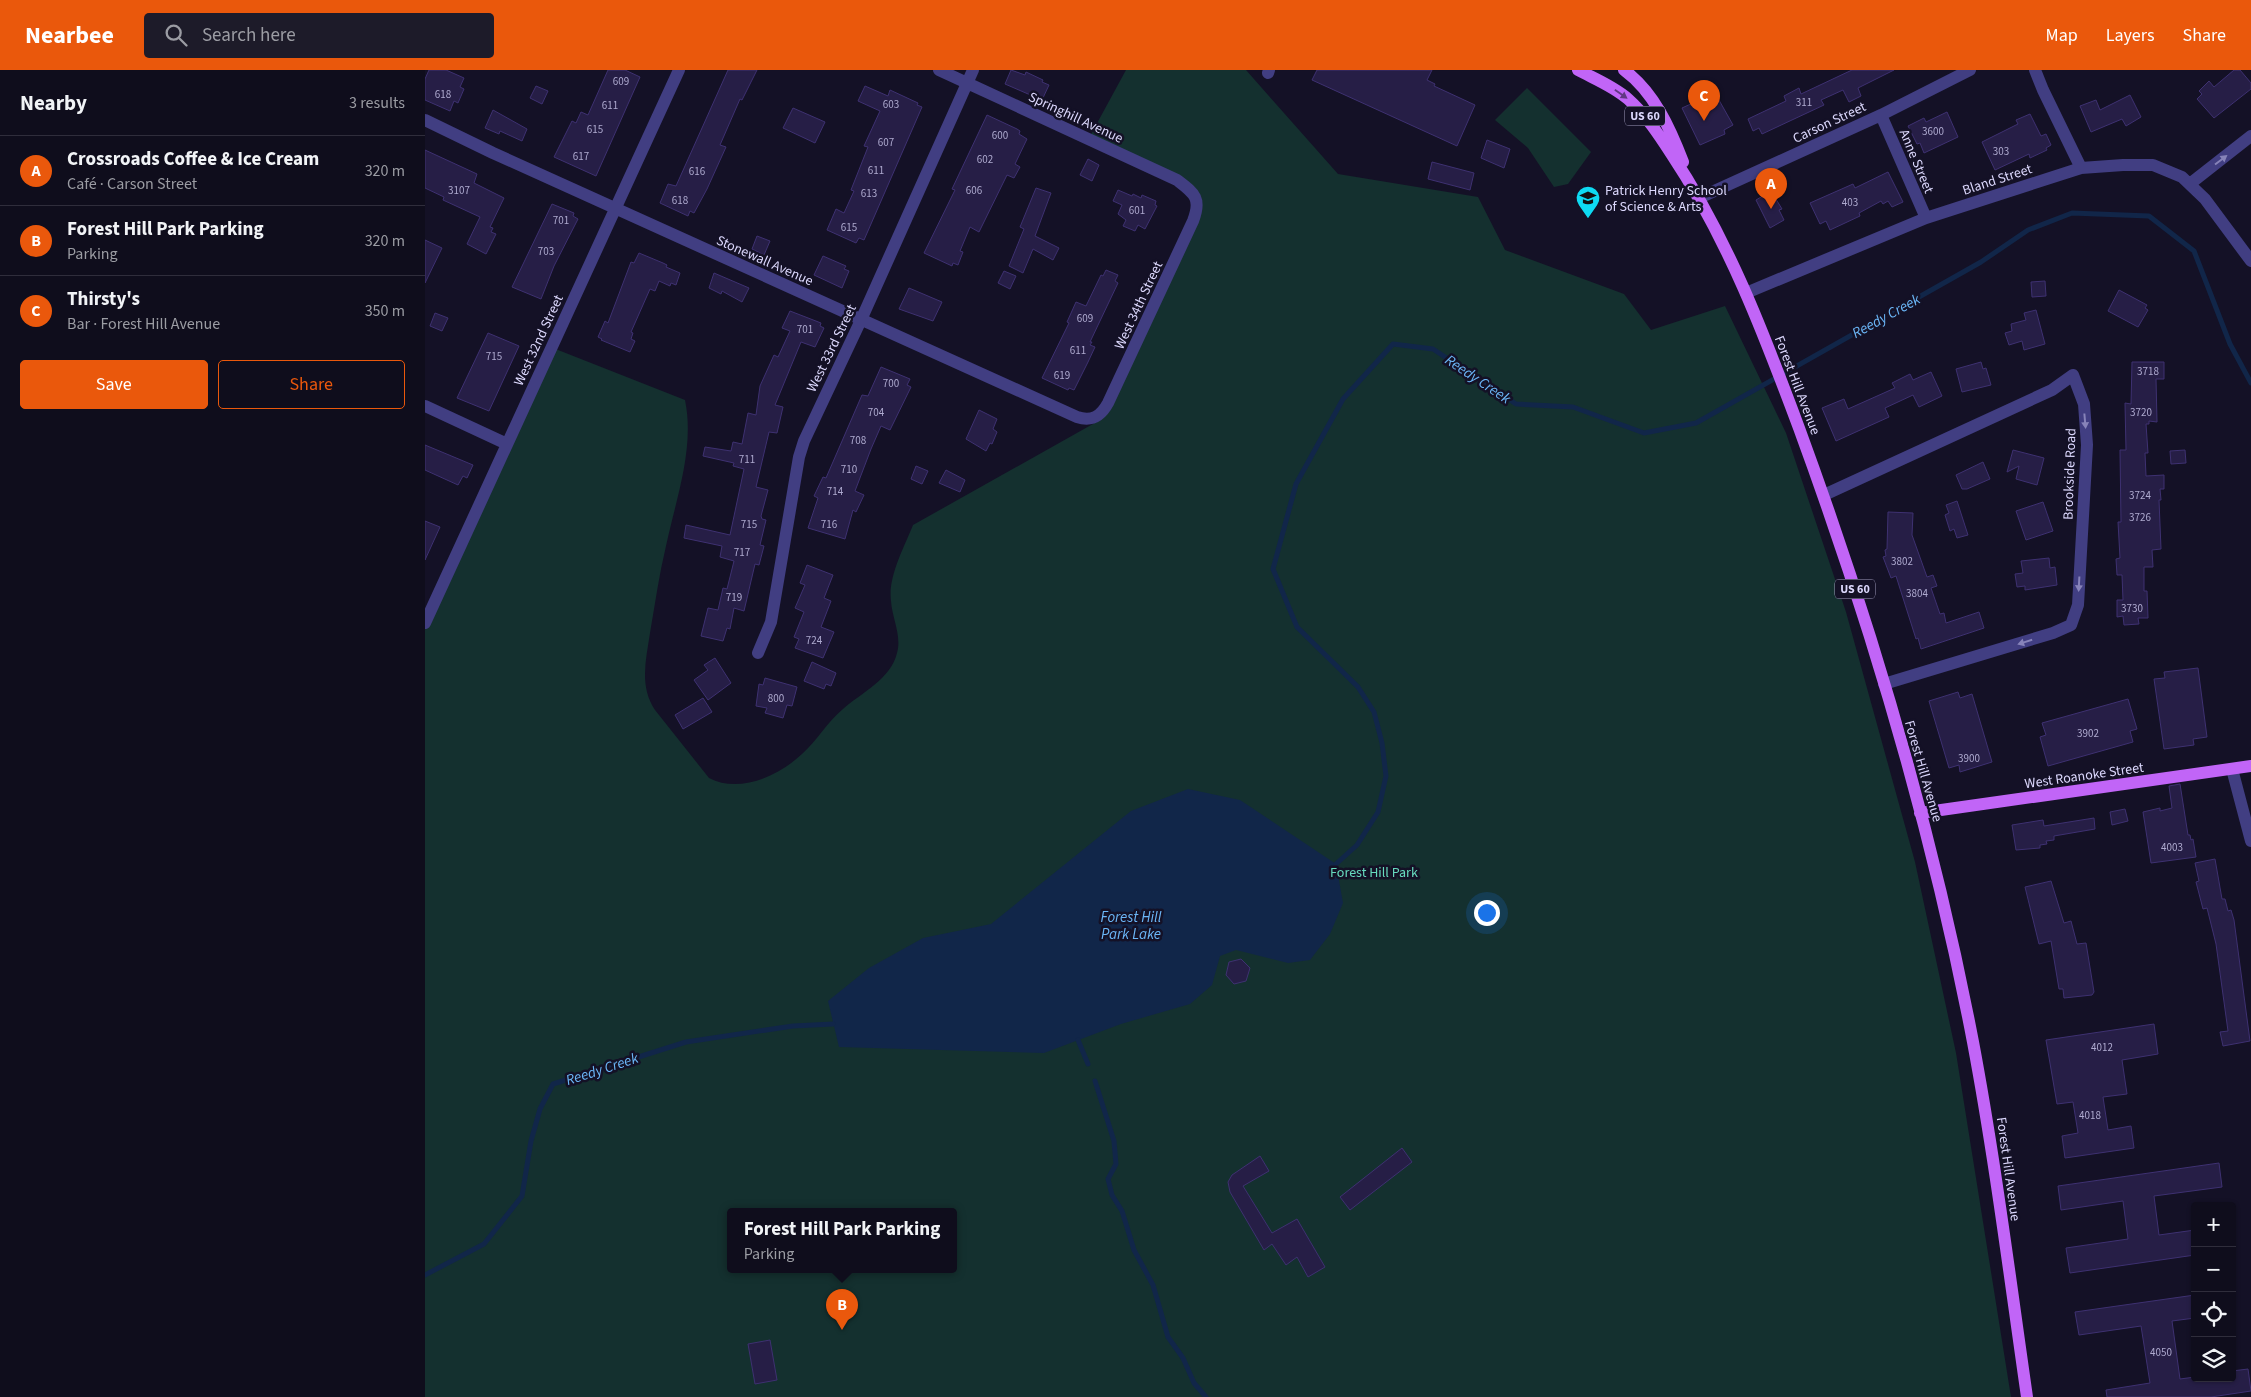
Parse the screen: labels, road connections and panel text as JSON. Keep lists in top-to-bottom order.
{
  "streets": {
    "main road": ["US 60", "Forest Hill Avenue", "West Roanoke Street"],
    "street": [
      "Springhill Avenue",
      "Carson Street",
      "Anne Street",
      "Bland Street",
      "Stonewall Avenue",
      "West 34th Street",
      "West 32nd Street",
      "West 33rd Street",
      "Brookside Road"
    ]
  },
  "crossings": [
    ["Springhill Avenue", "West 34th Street"],
    ["Springhill Avenue", "West 33rd Street"],
    ["Carson Street", "Anne Street"],
    ["Carson Street", "Forest Hill Avenue"],
    ["Anne Street", "Bland Street"],
    ["Bland Street", "Forest Hill Avenue"],
    ["Stonewall Avenue", "West 34th Street"],
    ["Stonewall Avenue", "West 32nd Street"],
    ["Stonewall Avenue", "West 33rd Street"],
    ["Forest Hill Avenue", "Brookside Road"],
    ["Forest Hill Avenue", "West Roanoke Street"]
  ],
  "water": ["Reedy Creek", "Forest Hill Park Lake"],
  "parks": ["Forest Hill Park"],
  "places": {
    "school or university": ["Patrick Henry School of Science & Arts"]
  },
  "house_numbers": [
    "609",
    "618",
    "311",
    "603",
    "611",
    "615",
    "3600",
    "600",
    "607",
    "303",
    "617",
    "602",
    "611",
    "616",
    "3107",
    "606",
    "613",
    "618",
    "403",
    "601",
    "701",
    "615",
    "703",
    "609",
    "701",
    "611",
    "715",
    "3718",
    "619",
    "700",
    "704",
    "3720",
    "708",
    "711",
    "710",
    "714",
    "3724",
    "3726",
    "715",
    "716",
    "717",
    "3802",
    "3804",
    "719",
    "3730",
    "724",
    "800",
    "3902",
    "3900",
    "4003",
    "4012",
    "4018",
    "4050"
  ],
  "page": {
    "header": "Nearbee",
    "search": "Search here",
    "nav": ["Map", "Layers", "Share"],
    "heading": ["Nearby", "3 results"],
    "pins": ["C", "A", "B"],
    "list": [
      {
        "mark": "A",
        "name": "Crossroads Coffee & Ice Cream",
        "note": "Café · Carson Street",
        "value": "320 m"
      },
      {
        "mark": "B",
        "name": "Forest Hill Park Parking",
        "note": "Parking",
        "value": "320 m"
      },
      {
        "mark": "C",
        "name": "Thirsty's",
        "note": "Bar · Forest Hill Avenue",
        "value": "350 m"
      }
    ],
    "buttons": ["Save", "Share"],
    "map_buttons": ["+", "−"],
    "popup": ["Forest Hill Park Parking", "Parking"]
  }
}
